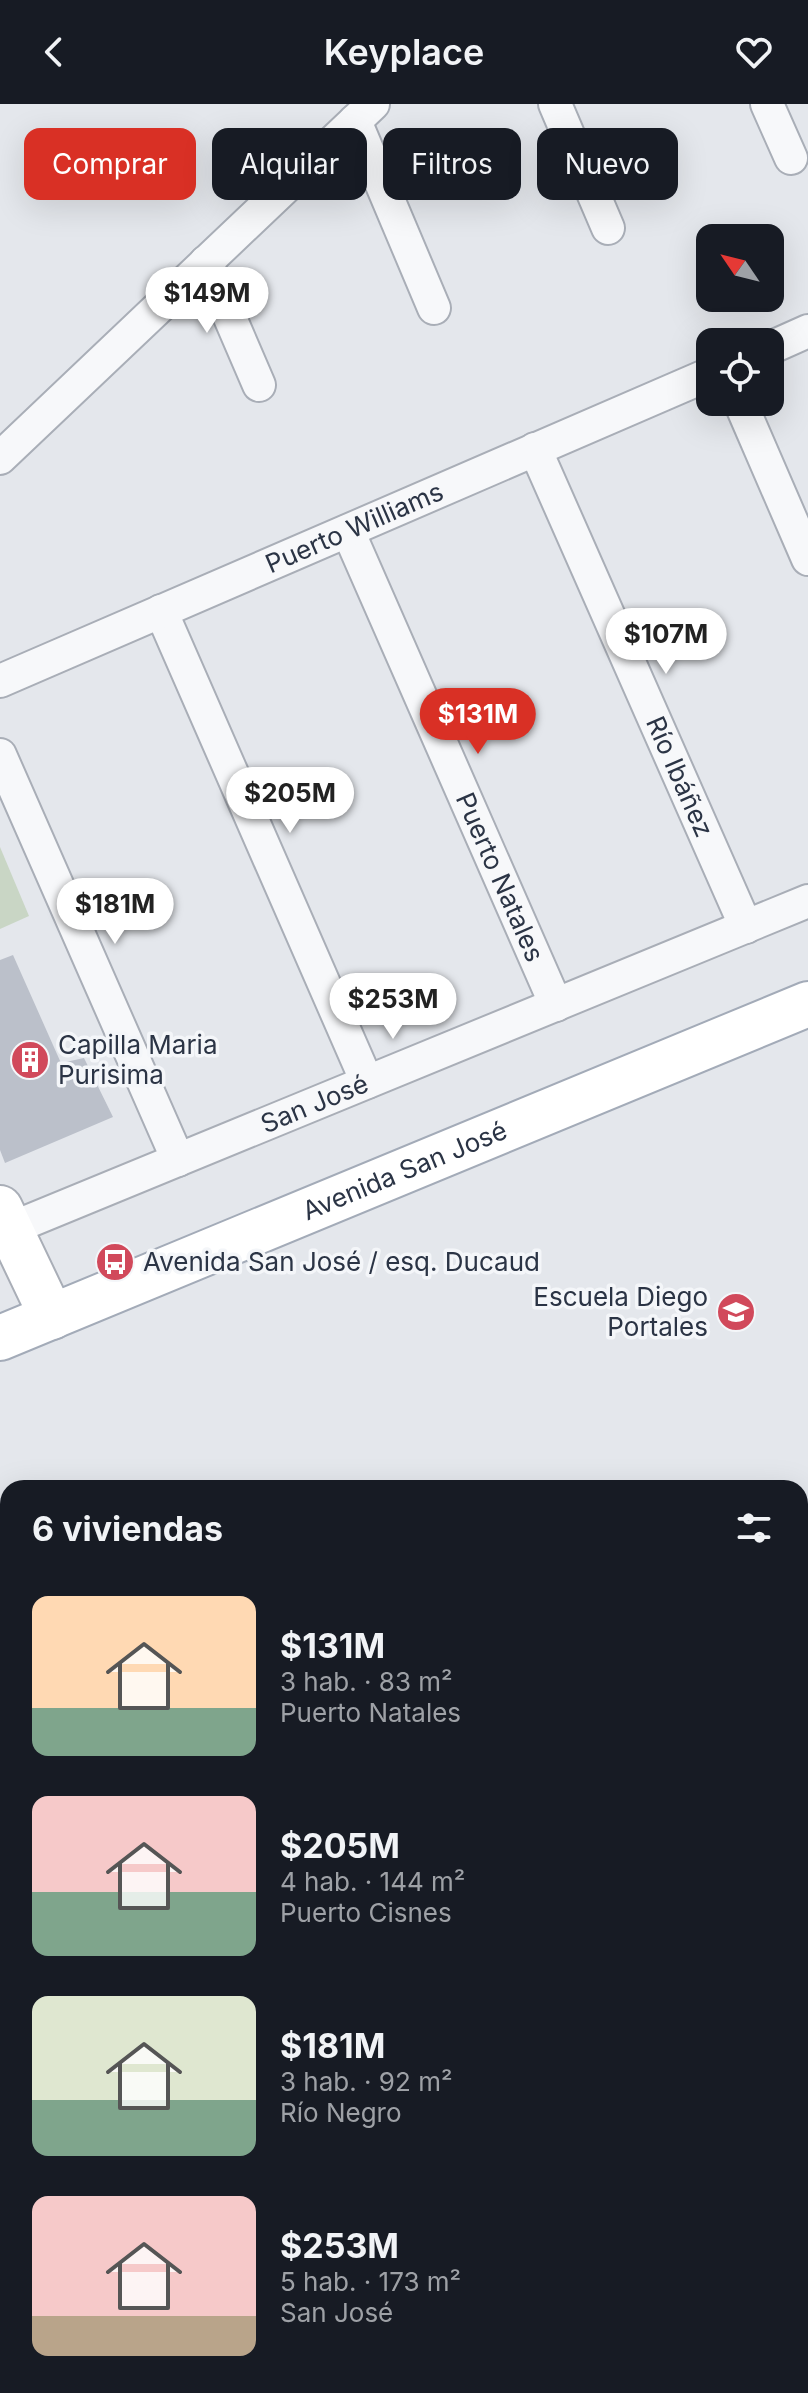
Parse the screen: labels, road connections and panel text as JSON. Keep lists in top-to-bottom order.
{
  "streets": {
    "main road": ["Avenida San José"],
    "street": [
      "Puerto Williams",
      "Río Ibáñez",
      "Puerto Natales",
      "San José"
    ]
  },
  "crossings": [
    ["Puerto Williams", "Río Ibáñez"],
    ["Puerto Williams", "Puerto Natales"],
    ["Río Ibáñez", "San José"],
    ["Puerto Natales", "San José"]
  ],
  "places": {
    "building": ["Capilla Maria Purisima"],
    "bus stop": ["Avenida San José / esq. Ducaud"],
    "school or university": ["Escuela Diego Portales"]
  },
  "north": "top left",
  "page": {
    "header": "Keyplace",
    "chip": [
      "Comprar",
      "Alquilar",
      "Filtros",
      "Nuevo"
    ],
    "price": [
      "$149M",
      "$107M",
      "$131M",
      "$205M",
      "$181M",
      "$253M"
    ],
    "heading": "6 viviendas",
    "list": [
      {
        "name": "$131M",
        "note": "3 hab. · 83 m² · Puerto Natales"
      },
      {
        "name": "$205M",
        "note": "4 hab. · 144 m² · Puerto Cisnes"
      },
      {
        "name": "$181M",
        "note": "3 hab. · 92 m² · Río Negro"
      },
      {
        "name": "$253M",
        "note": "5 hab. · 173 m² · San José"
      }
    ]
  }
}
